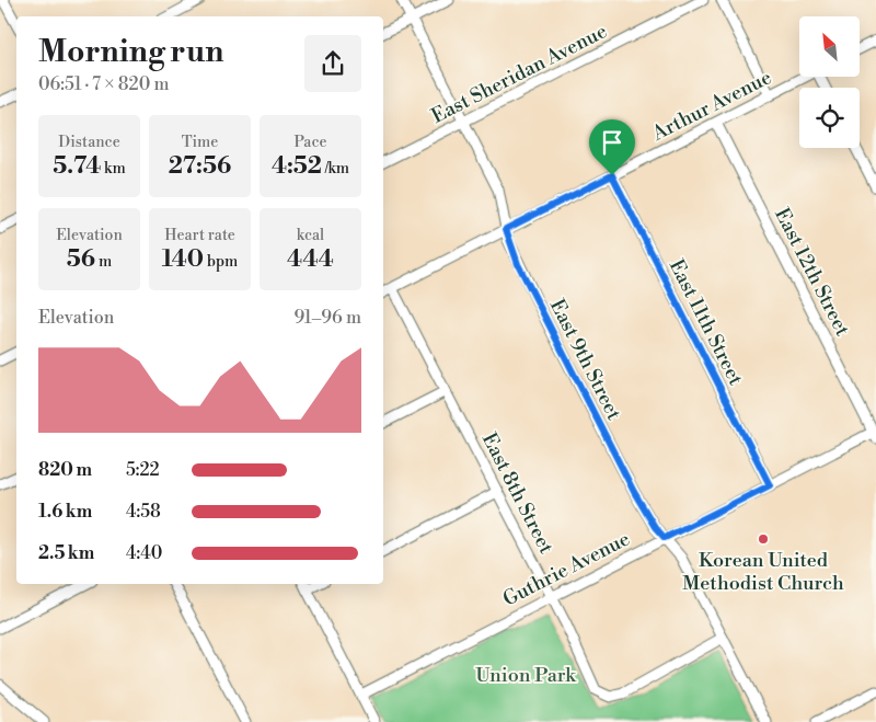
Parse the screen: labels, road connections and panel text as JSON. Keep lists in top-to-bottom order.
{
  "streets": {
    "street": [
      "East Sheridan Avenue",
      "Arthur Avenue",
      "East 12th Street",
      "East 11th Street",
      "East 9th Street",
      "East 8th Street",
      "Guthrie Avenue"
    ]
  },
  "crossings": [
    ["East Sheridan Avenue", "East 9th Street"],
    ["Arthur Avenue", "East 12th Street"],
    ["Arthur Avenue", "East 11th Street"],
    ["Arthur Avenue", "East 9th Street"],
    ["Arthur Avenue", "East 8th Street"],
    ["East 12th Street", "Guthrie Avenue"],
    ["East 11th Street", "Guthrie Avenue"],
    ["East 9th Street", "East 8th Street"],
    ["East 9th Street", "Guthrie Avenue"],
    ["East 8th Street", "Guthrie Avenue"]
  ],
  "parks": ["Union Park"],
  "places": ["Korean United Methodist Church"],
  "north": "top left",
  "page": {
    "heading": ["Morning run", "06:51 · 7 × 820 m"],
    "stats": [
      ["Distance", "5.74 km"],
      ["Time", "27:56"],
      ["Pace", "4:52 /km"],
      ["Elevation", "56 m"],
      ["Heart rate", "140 bpm"],
      ["kcal", "444"]
    ],
    "chart": ["Elevation", "91–96 m"],
    "list": [
      {
        "name": "820 m",
        "note": "5:22"
      },
      {
        "name": "1.6 km",
        "note": "4:58"
      },
      {
        "name": "2.5 km",
        "note": "4:40"
      }
    ]
  }
}
